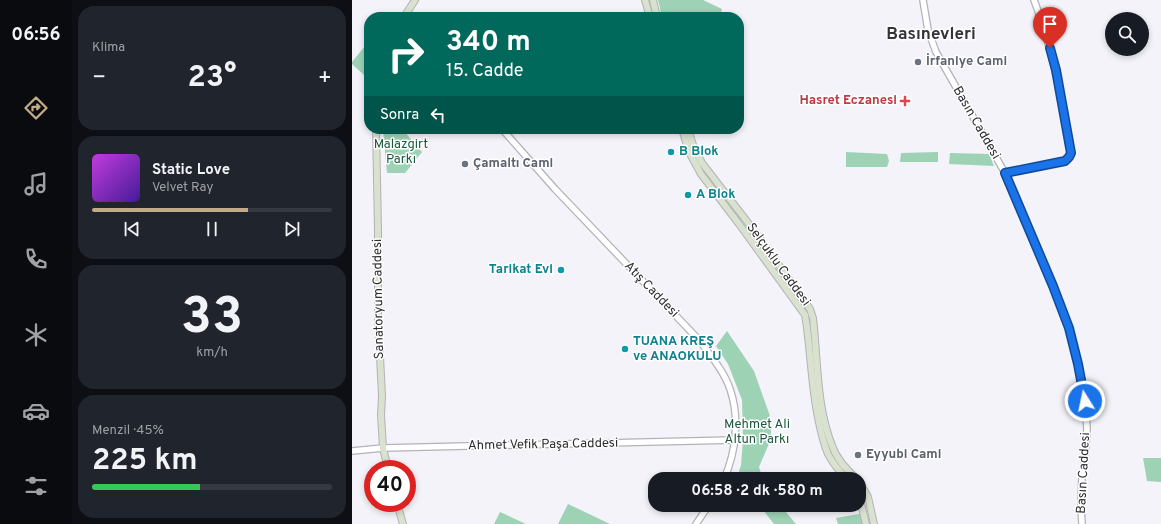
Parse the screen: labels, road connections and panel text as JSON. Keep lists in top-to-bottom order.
{
  "streets": {
    "main road": ["Selçuklu Caddesi", "Sanatoryum Caddesi"],
    "street": ["Basın Caddesi", "Atış Caddesi", "Ahmet Vefik Paşa Caddesi"]
  },
  "crossings": [
    ["Atış Caddesi", "Ahmet Vefik Paşa Caddesi"],
    ["Sanatoryum Caddesi", "Ahmet Vefik Paşa Caddesi"]
  ],
  "districts": ["Basınevleri"],
  "parks": ["Malazgirt Parkı", "Mehmet Ali Altun Parkı"],
  "places": {
    "other": [
      "İrfaniye Cami",
      "B Blok",
      "Çamaltı Cami",
      "A Blok",
      "Tarikat Evi",
      "TUANA KREŞ ve ANAOKULU",
      "Eyyubi Cami"
    ],
    "health": ["Hasret Eczanesi"]
  },
  "page": {
    "tabs": "06:56",
    "tile": [
      "Klima",
      ["33", "km/h"],
      ["Menzil · 45%", "225 km"]
    ],
    "turn": ["340 m", "15. Cadde"],
    "heat": ["−", "23°", "+"],
    "then": "Sonra",
    "song": ["Static Love", "Velvet Ray"],
    "limit": "40",
    "trip": "06:58 · 2 dk · 580 m"
  }
}
